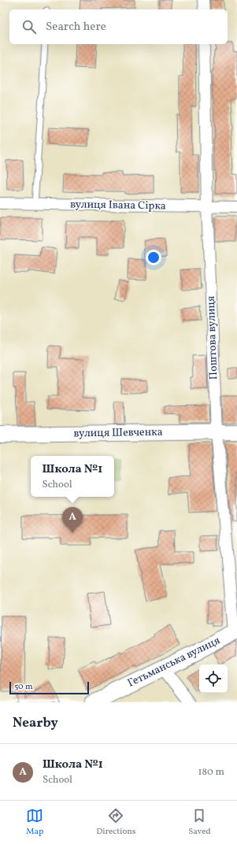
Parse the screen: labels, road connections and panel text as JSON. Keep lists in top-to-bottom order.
{
  "streets": {
    "street": [
      "вулиця Івана Сірка",
      "Поштова вулиця",
      "вулиця Шевченка",
      "Гетьманська вулиця"
    ]
  },
  "crossings": [
    ["вулиця Івана Сірка", "Поштова вулиця"],
    ["Поштова вулиця", "вулиця Шевченка"],
    ["Поштова вулиця", "Гетьманська вулиця"]
  ],
  "scale_bar": "50 m",
  "page": {
    "search": "Search here",
    "popup": ["Школа №1", "School"],
    "pins": "A",
    "scale": "50 m",
    "heading": "Nearby",
    "list": [
      {
        "mark": "A",
        "name": "Школа №1",
        "note": "School",
        "value": "180 m"
      }
    ],
    "nav": ["Map", "Directions", "Saved"]
  }
}
